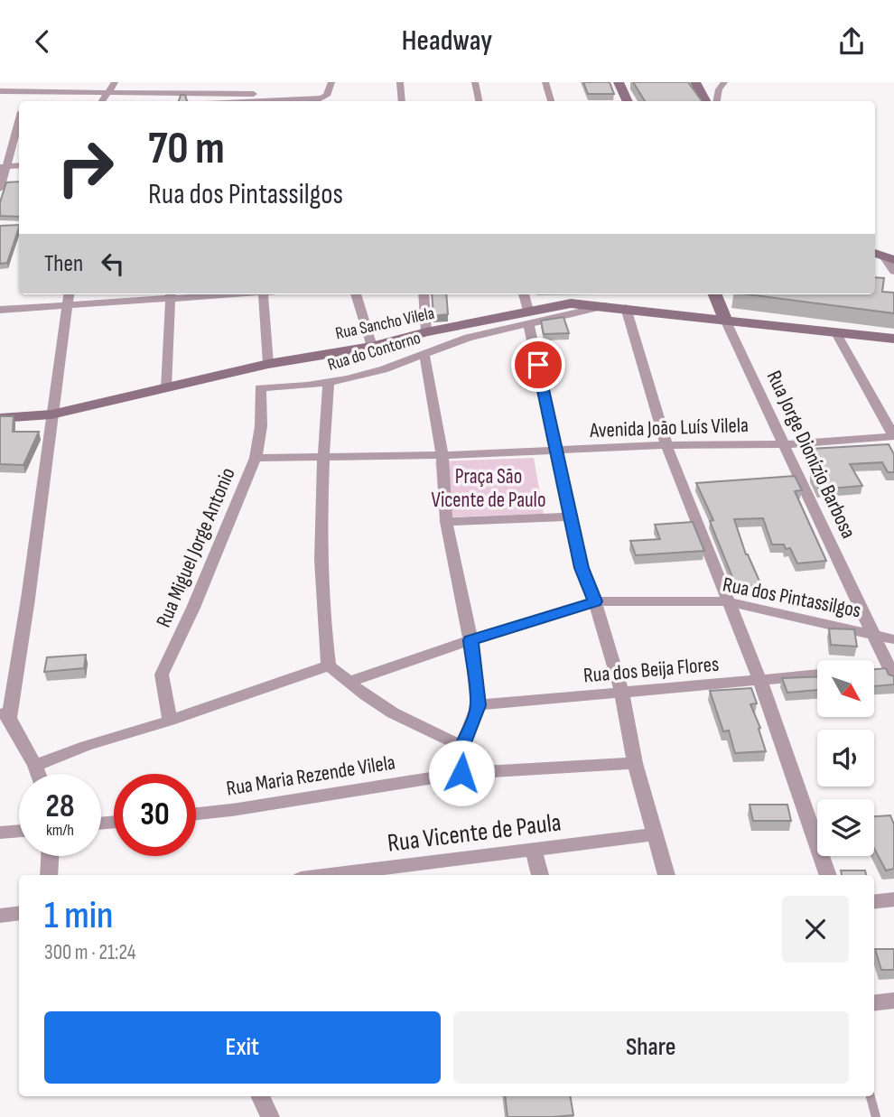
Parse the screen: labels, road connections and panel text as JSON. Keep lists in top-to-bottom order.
{
  "streets": {
    "main road": ["Rua Sancho Vilela", "Rua Jorge Dionízio Barbosa"],
    "street": [
      "Rua do Contorno",
      "Avenida João Luís Vilela",
      "Rua Miguel Jorge Antonio",
      "Rua dos Pintassilgos",
      "Rua dos Beija Flores",
      "Rua Maria Rezende Vilela",
      "Rua Vicente de Paula"
    ]
  },
  "crossings": [
    ["Rua Sancho Vilela", "Rua do Contorno"],
    ["Rua Sancho Vilela", "Rua Jorge Dionízio Barbosa"],
    ["Rua do Contorno", "Rua Miguel Jorge Antonio"],
    ["Avenida João Luís Vilela", "Rua Jorge Dionízio Barbosa"],
    ["Avenida João Luís Vilela", "Rua Miguel Jorge Antonio"],
    ["Rua Jorge Dionízio Barbosa", "Rua dos Pintassilgos"]
  ],
  "parks": ["Praça São Vicente de Paulo"],
  "north": "bottom right",
  "page": {
    "header": "Headway",
    "turn": ["70 m", "Rua dos Pintassilgos"],
    "then": "Then",
    "speed": "28 km/h",
    "limit": "30",
    "heading": ["1 min", "300 m · 21:24"],
    "buttons": ["Exit", "Share"]
  }
}
